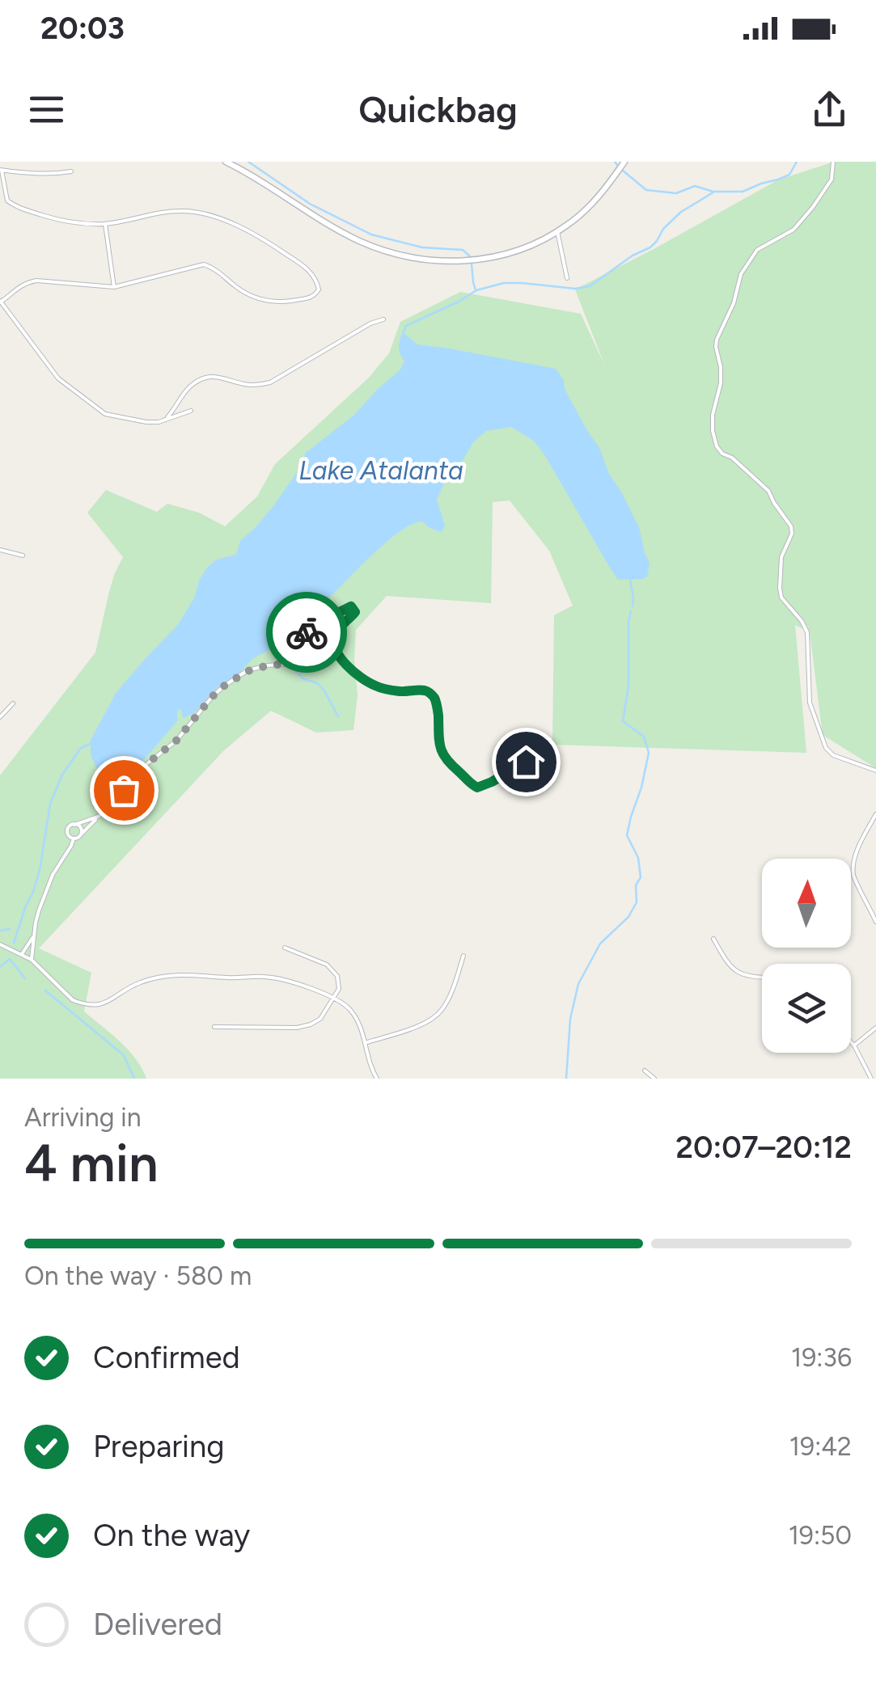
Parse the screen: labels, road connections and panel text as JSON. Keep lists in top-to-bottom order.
{
  "water": ["Lake Atalanta"],
  "north": "top",
  "page": {
    "status": "20:03",
    "header": "Quickbag",
    "heading": ["4 min", "Arriving in", "20:07–20:12"],
    "bar": "On the way · 580 m",
    "list": [
      ["Confirmed", "19:36"],
      ["Preparing", "19:42"],
      ["On the way", "19:50"],
      "Delivered"
    ]
  }
}
